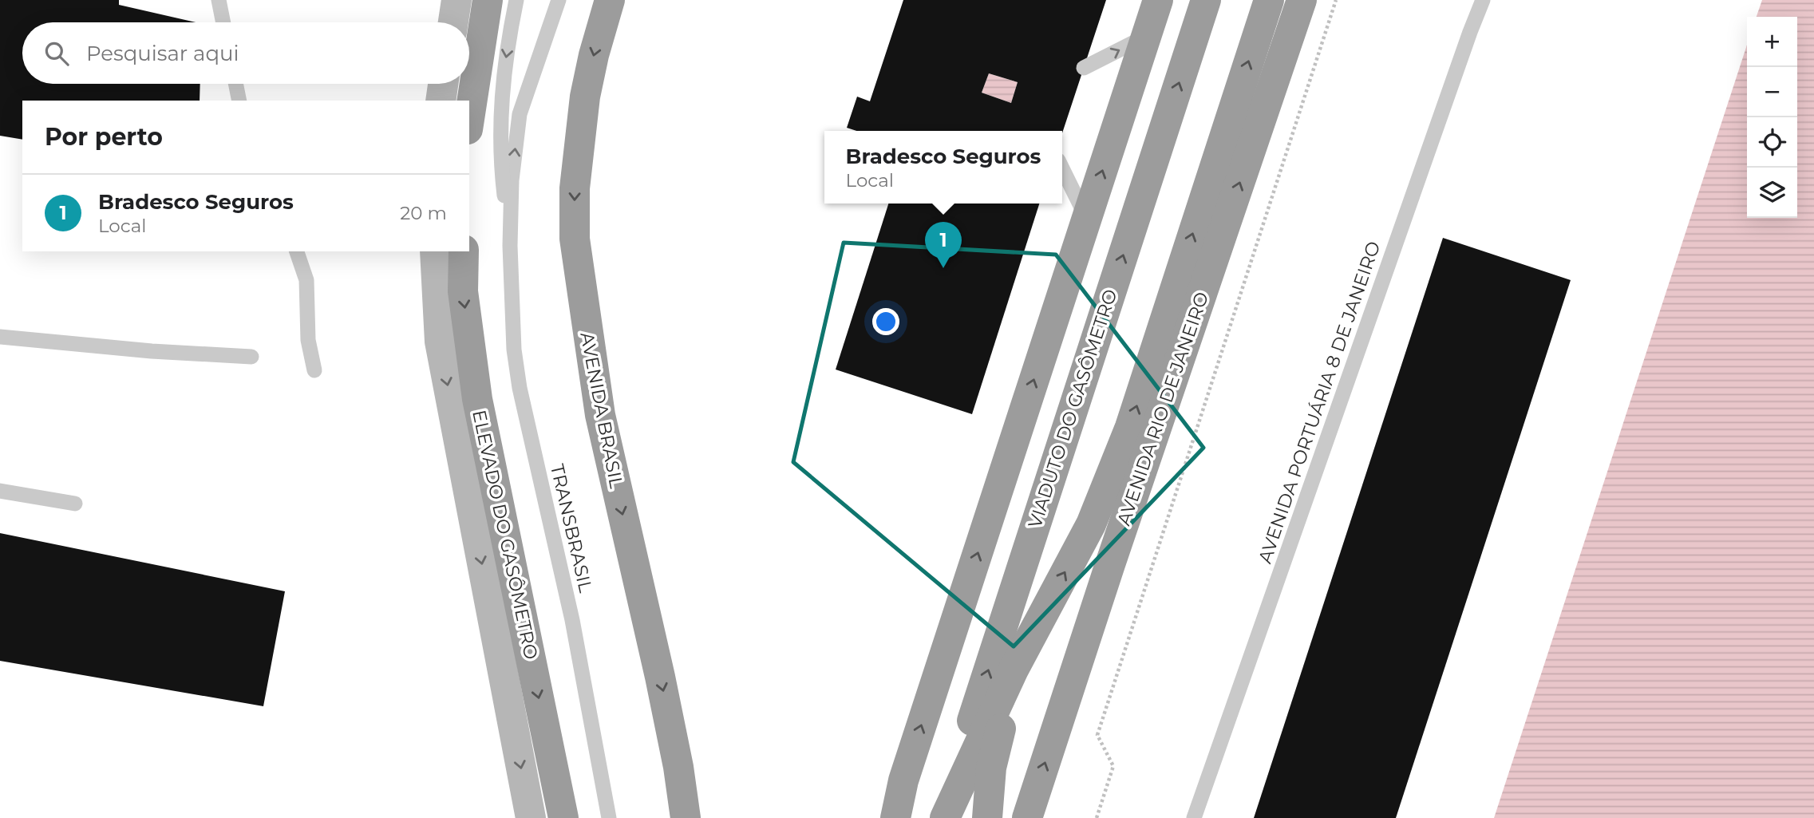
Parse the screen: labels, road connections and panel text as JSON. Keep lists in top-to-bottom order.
{
  "streets": {
    "highway": [
      "VIADUTO DO GASÔMETRO",
      "AVENIDA RIO DE JANEIRO",
      "AVENIDA BRASIL",
      "ELEVADO DO GASÔMETRO"
    ],
    "lane": ["AVENIDA PORTUÁRIA 8 DE JANEIRO", "TRANSBRASIL"]
  },
  "one_way": ["AVENIDA BRASIL", "ELEVADO DO GASÔMETRO"],
  "page": {
    "map_buttons": ["+", "−"],
    "search": "Pesquisar aqui",
    "heading": "Por perto",
    "popup": ["Bradesco Seguros", "Local"],
    "list": [
      {
        "mark": "1",
        "name": "Bradesco Seguros",
        "note": "Local",
        "value": "20 m"
      }
    ],
    "pins": "1"
  }
}
